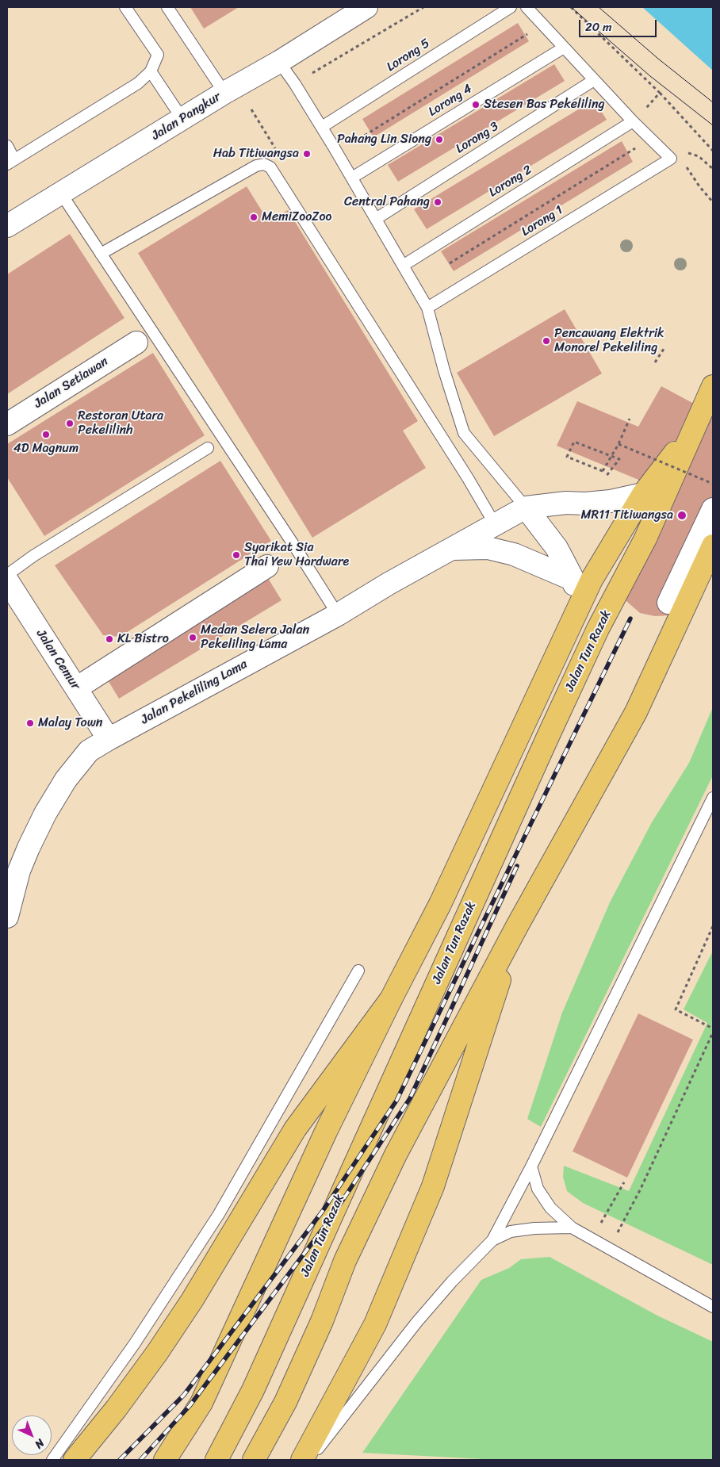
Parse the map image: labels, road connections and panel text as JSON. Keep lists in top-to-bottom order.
{
  "streets": {
    "main road": ["Jalan Tun Razak"],
    "street": [
      "Jalan Pangkur",
      "Jalan Setiawan",
      "Jalan Cemur",
      "Jalan Pekeliling Lama"
    ],
    "lane": [
      "Lorong 5",
      "Lorong 4",
      "Lorong 3",
      "Lorong 2",
      "Lorong 1"
    ]
  },
  "crossings": [
    ["Jalan Tun Razak", "Jalan Pekeliling Lama"],
    ["Jalan Cemur", "Jalan Pekeliling Lama"]
  ],
  "places": [
    "Stesen Bas Pekeliling",
    "Pahang Lin Siong",
    "Hab Titiwangsa",
    "Central Pahang",
    "MemiZooZoo",
    "Pencawang Elektrik Monorel Pekeliling",
    "Restoran Utara Pekelilinh",
    "4D Magnum",
    "MR11 Titiwangsa",
    "Syarikat Sia Thai Yew Hardware",
    "Medan Selera Jalan Pekeliling Lama",
    "KL Bistro",
    "Malay Town"
  ],
  "scale_bar": "20 m",
  "north": "bottom right"
}
